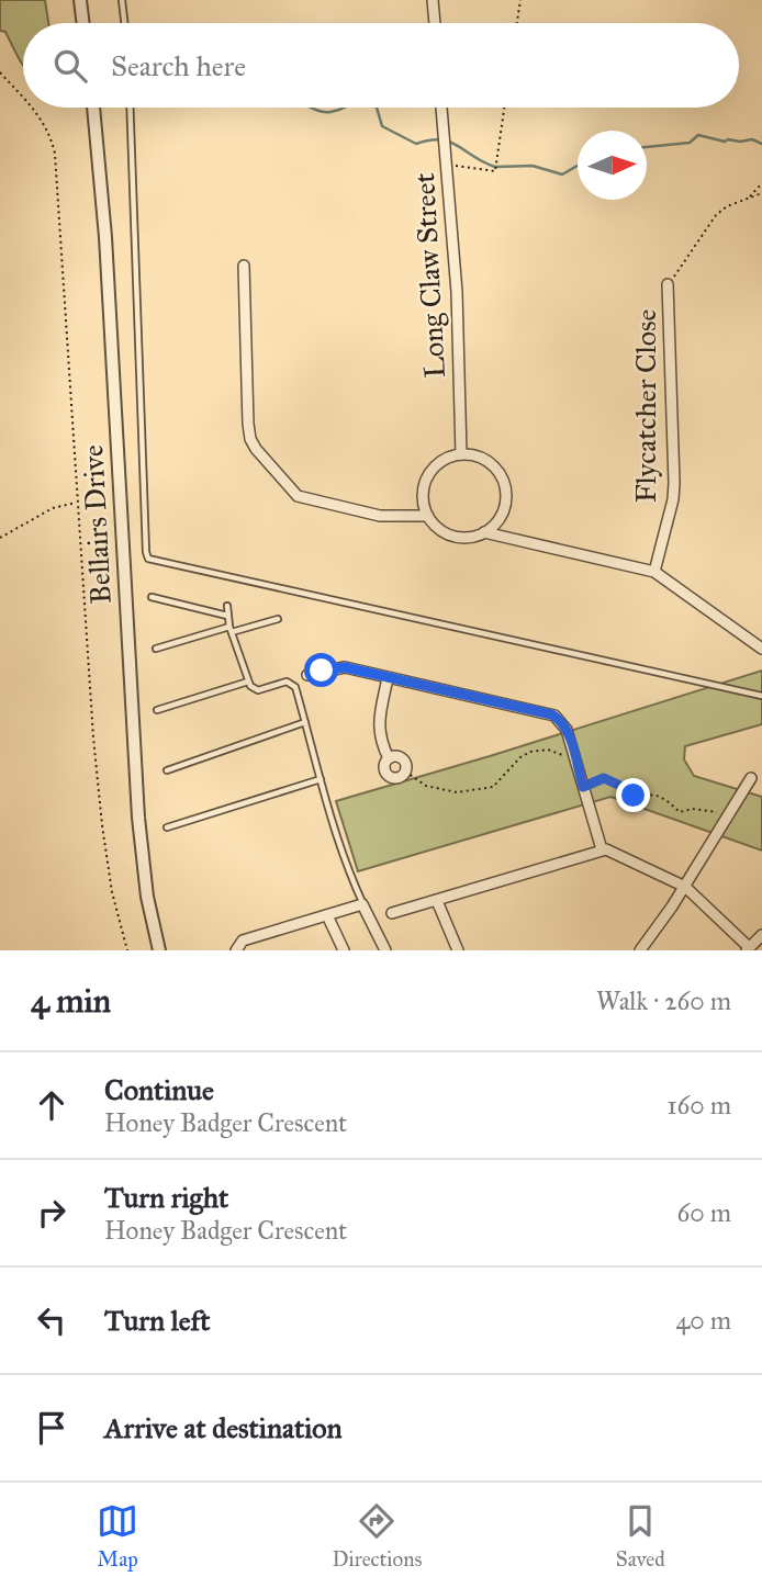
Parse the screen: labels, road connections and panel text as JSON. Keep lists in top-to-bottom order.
{
  "streets": {
    "street": ["Long Claw Street", "Flycatcher Close", "Bellairs Drive"]
  },
  "north": "right",
  "page": {
    "search": "Search here",
    "heading": ["4 min", "Walk · 260 m"],
    "list": [
      ["Continue", "Honey Badger Crescent", "160 m"],
      ["Turn right", "Honey Badger Crescent", "60 m"],
      ["Turn left", "40 m"],
      "Arrive at destination"
    ],
    "nav": ["Map", "Directions", "Saved"]
  }
}
